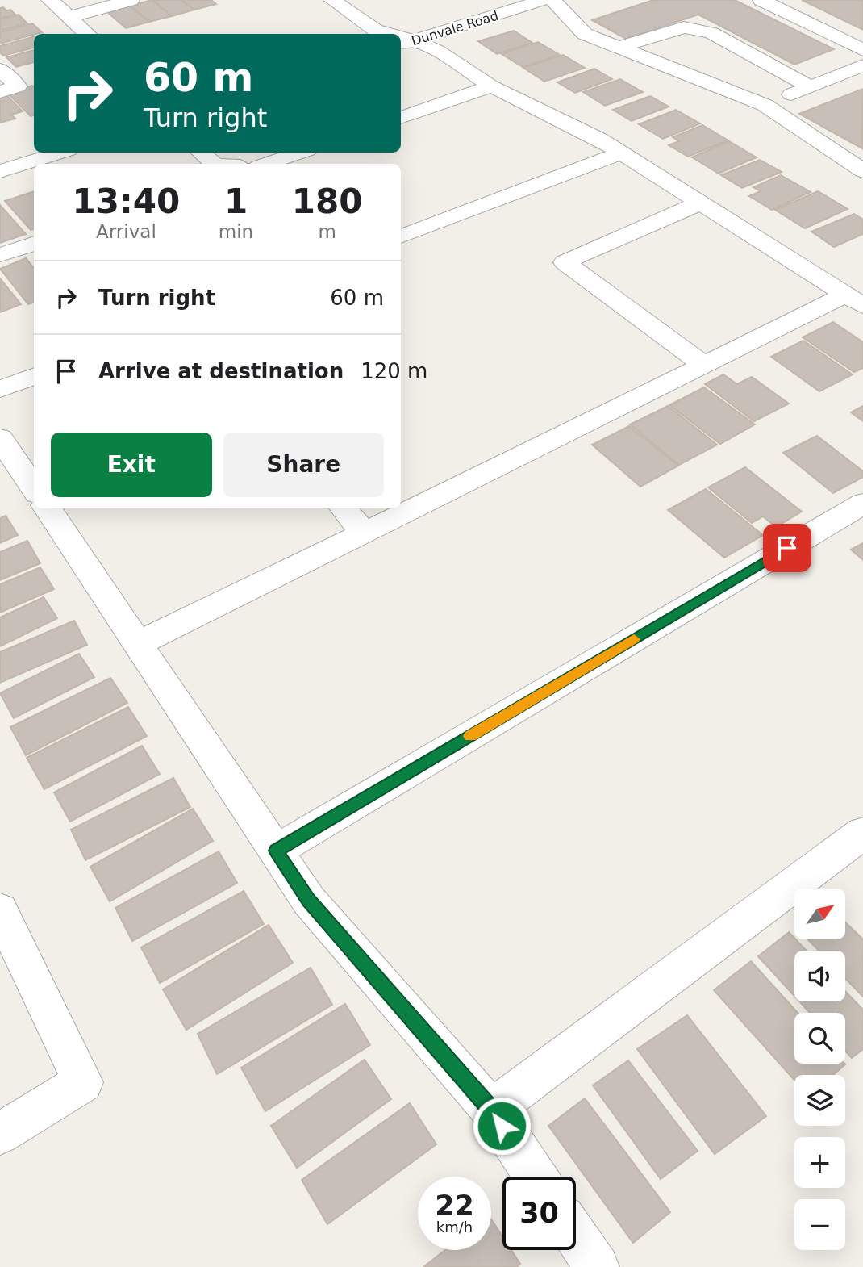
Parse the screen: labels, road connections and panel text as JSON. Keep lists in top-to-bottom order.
{
  "streets": {
    "street": ["Dunvale Road"]
  },
  "north": "top right",
  "page": {
    "turn": ["60 m", "Turn right"],
    "eta": [
      "13:40",
      "Arrival",
      "1",
      "min",
      "180",
      "m"
    ],
    "list": [
      {
        "name": "Turn right",
        "value": "60 m"
      },
      {
        "name": "Arrive at destination",
        "value": "120 m"
      }
    ],
    "buttons": ["Exit", "Share"],
    "map_buttons": ["+", "−"],
    "speed": "22 km/h",
    "limit": "30"
  }
}
